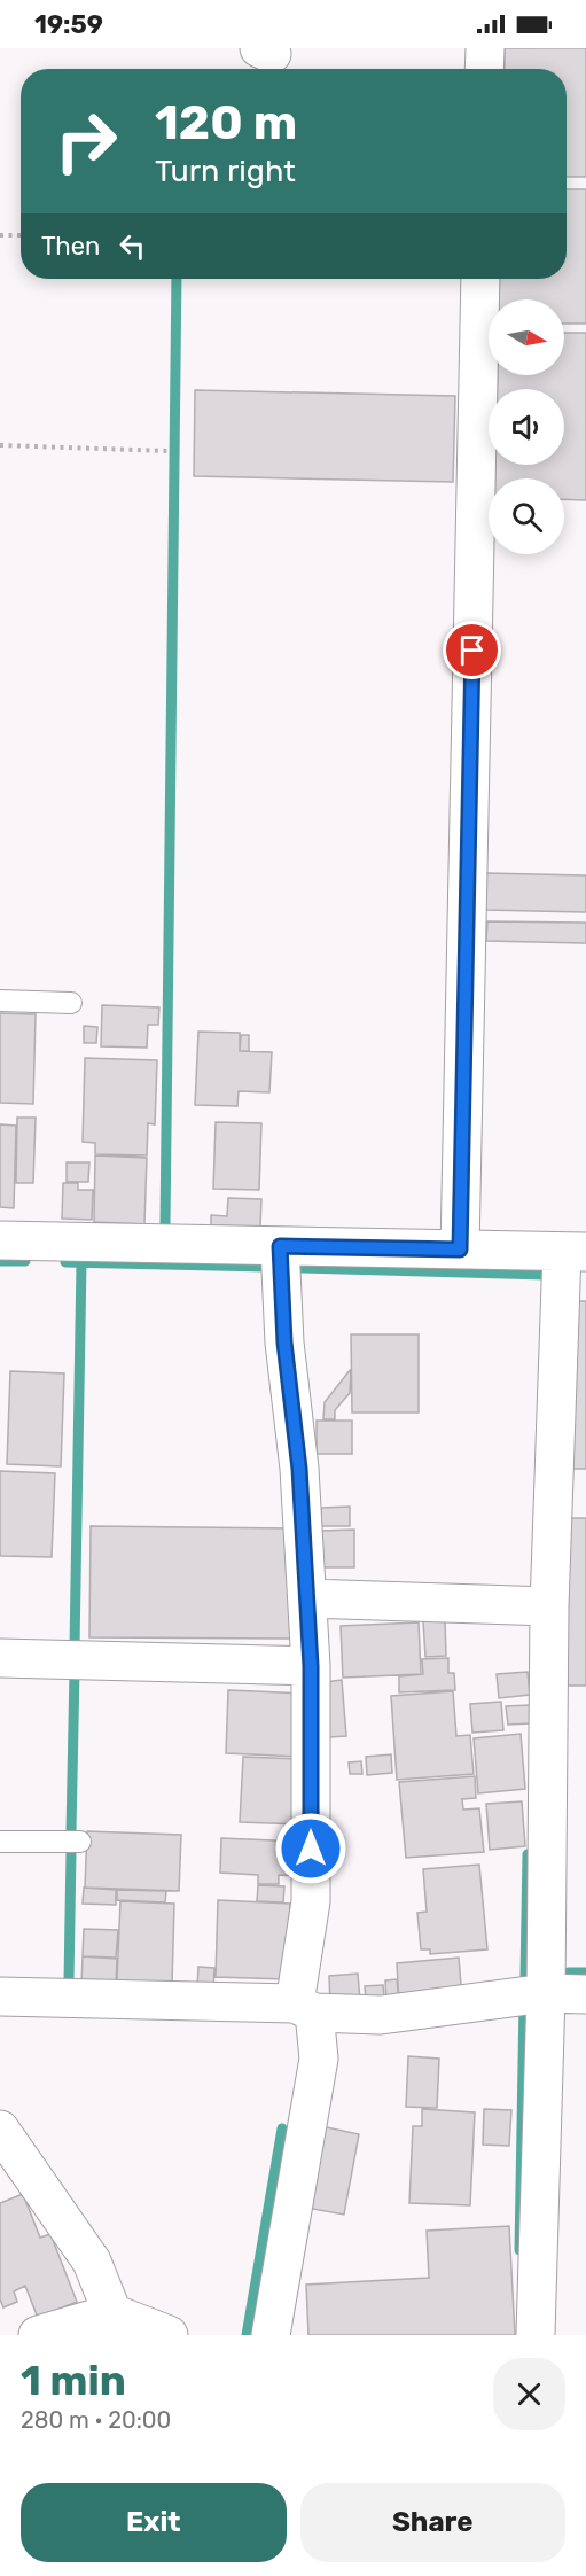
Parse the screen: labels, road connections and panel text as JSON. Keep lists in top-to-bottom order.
{
  "north": "right",
  "page": {
    "status": "19:59",
    "turn": ["120 m", "Turn right"],
    "then": "Then",
    "heading": ["1 min", "280 m · 20:00"],
    "buttons": ["Exit", "Share"]
  }
}
